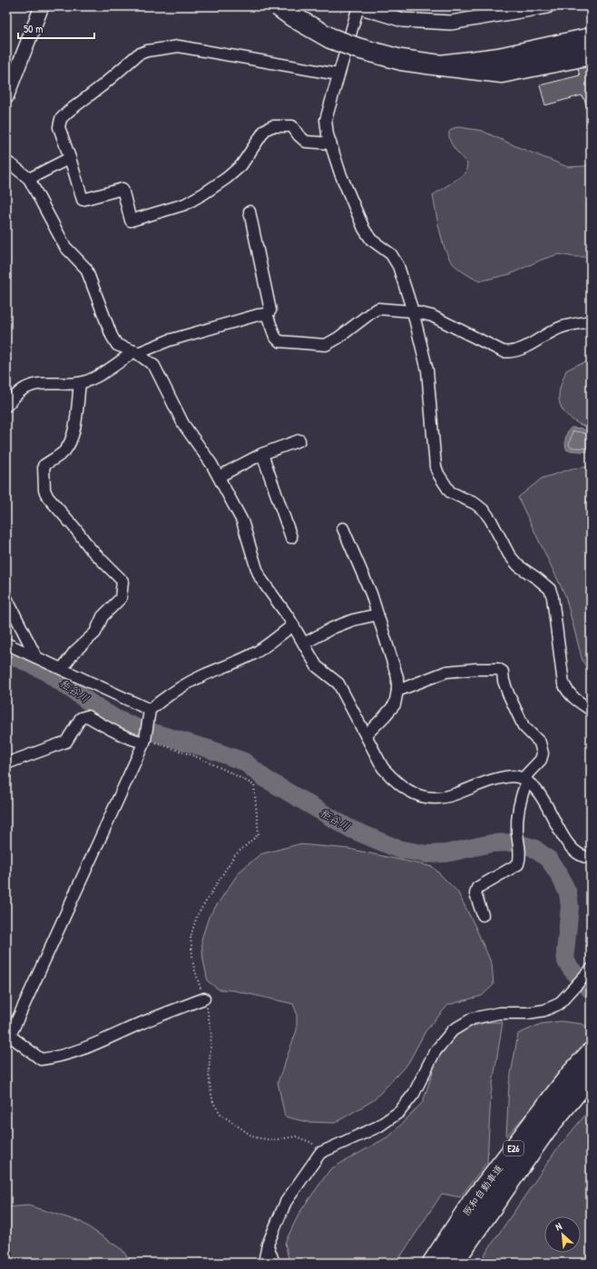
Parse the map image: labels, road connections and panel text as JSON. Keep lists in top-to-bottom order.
{
  "streets": {
    "highway": ["E26", "阪和自動車道"]
  },
  "water": ["秬谷川"],
  "scale_bar": "50 m",
  "north": "top left"
}
